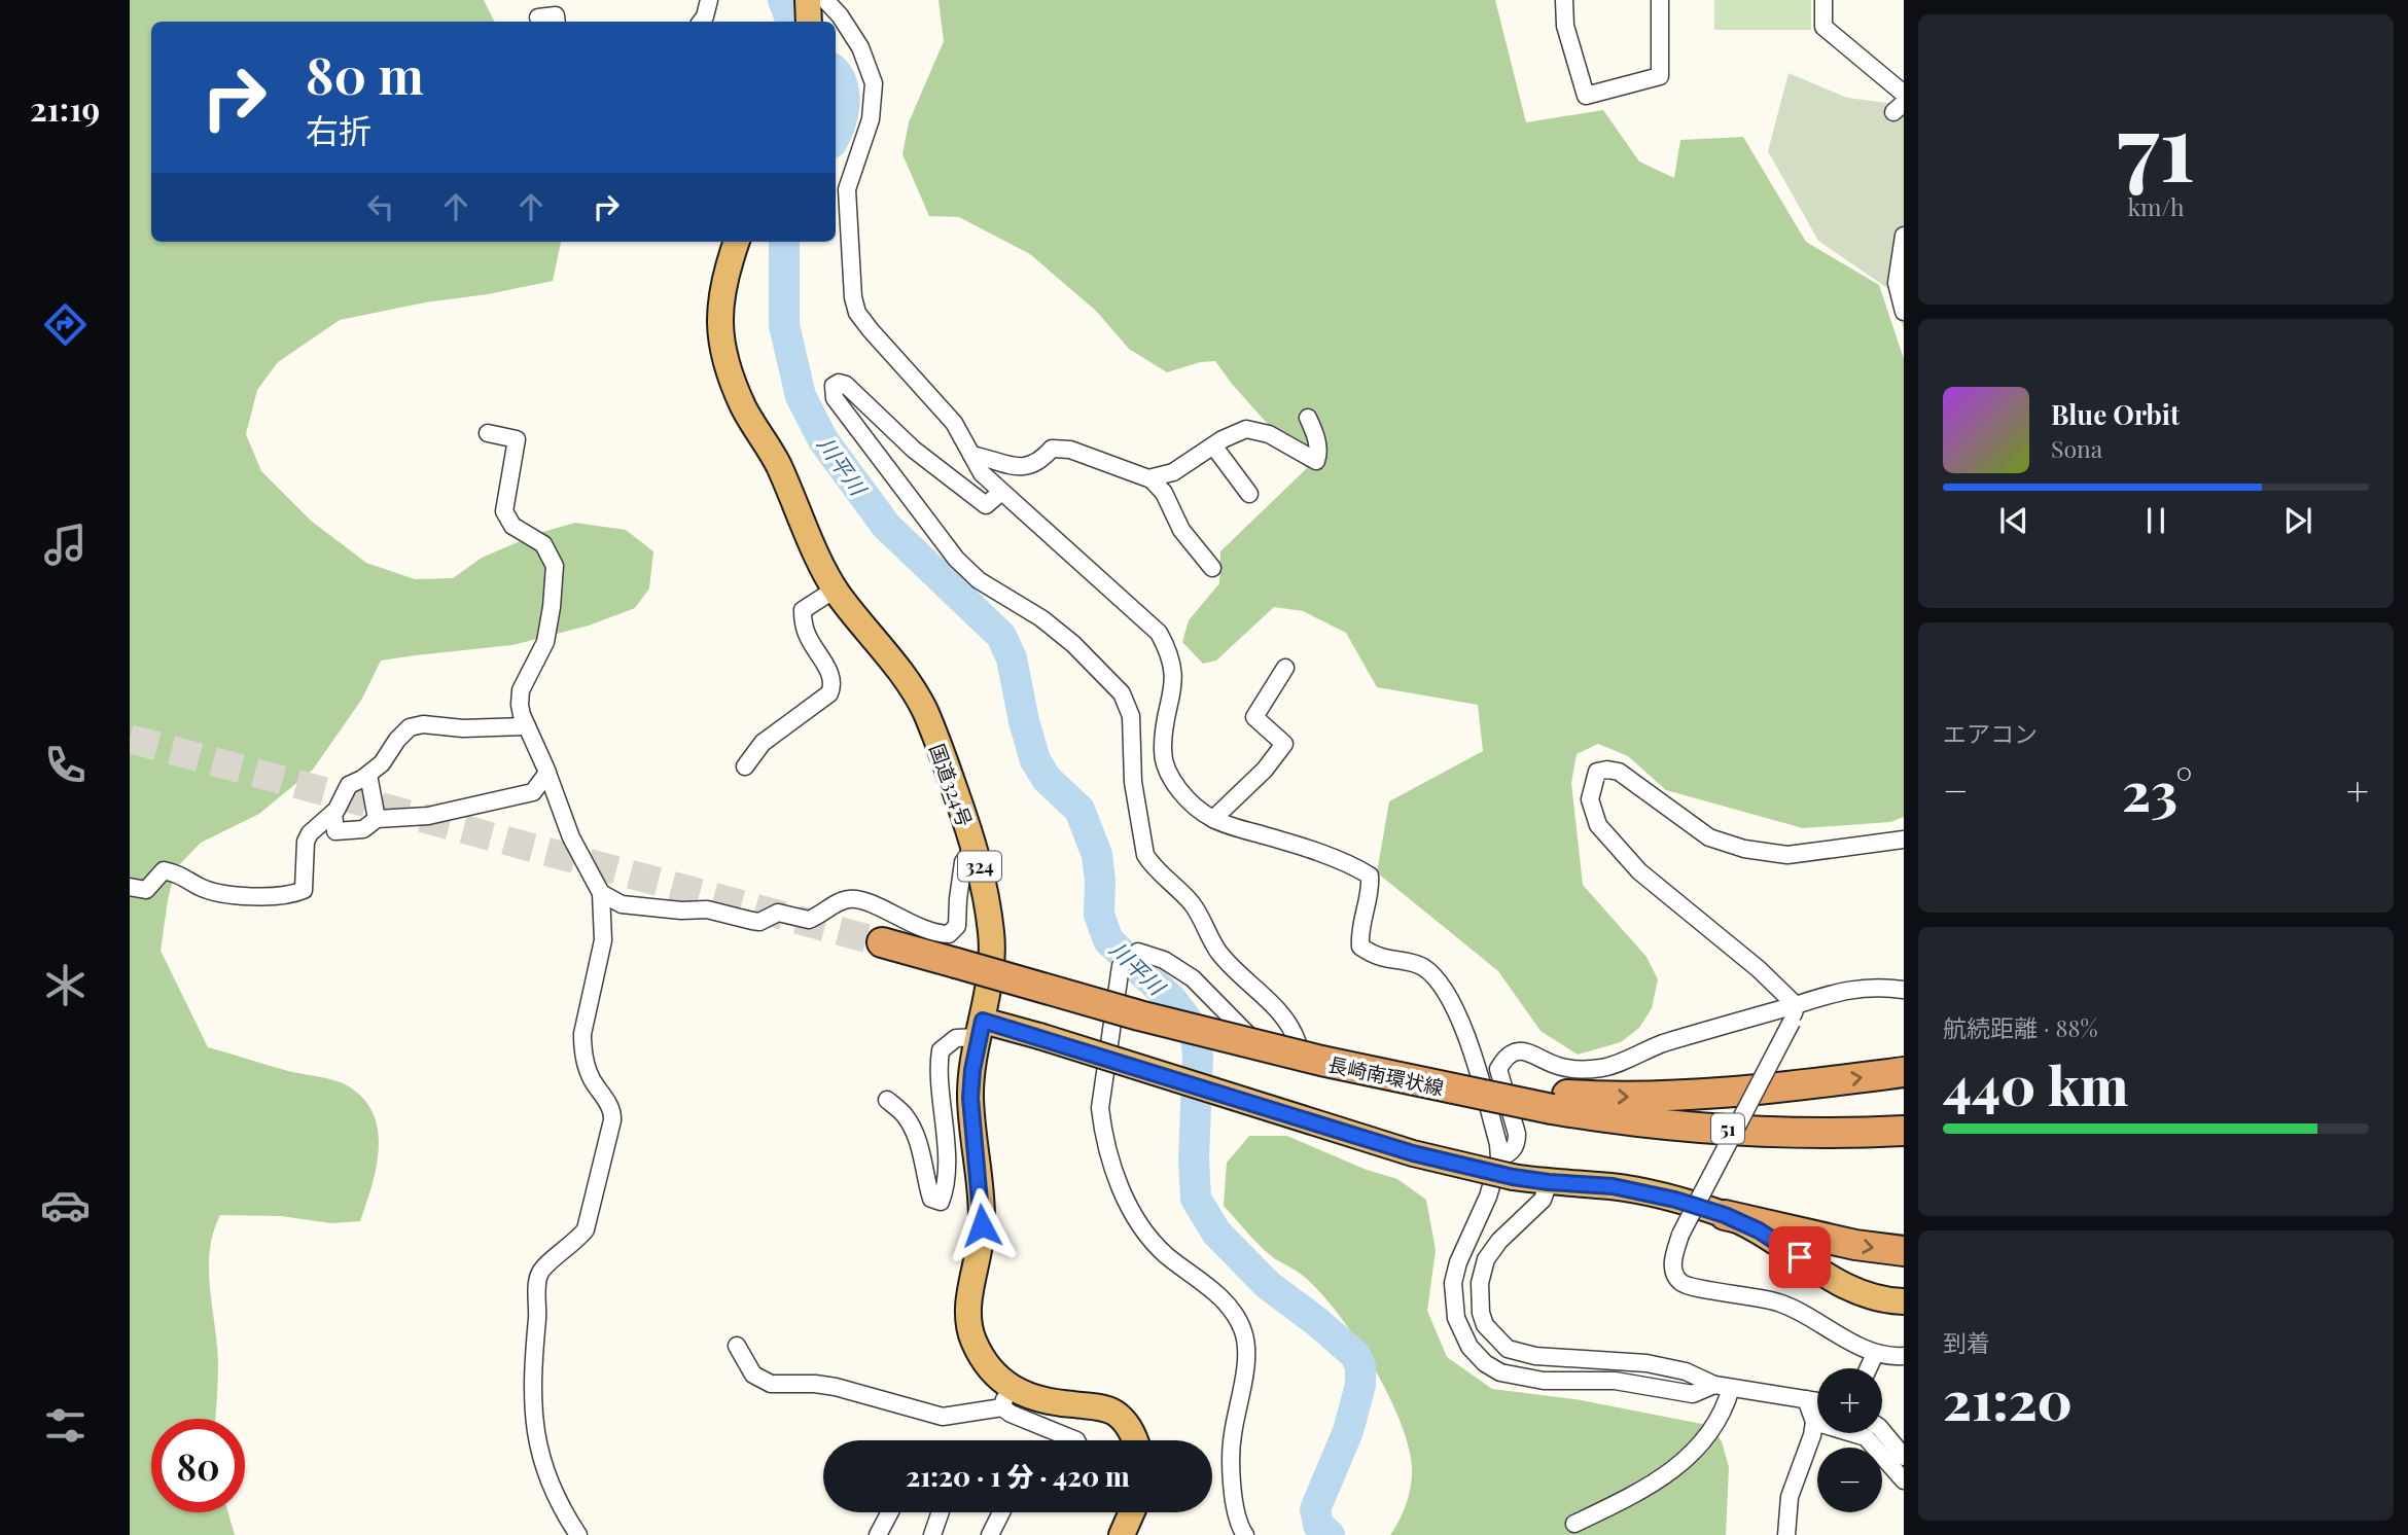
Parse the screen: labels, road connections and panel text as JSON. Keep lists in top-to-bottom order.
{
  "streets": {
    "highway": [
      "国道324号",
      "324",
      "長崎南環状線",
      "51"
    ]
  },
  "crossings": [
    ["長崎南環状線", "51"]
  ],
  "water": ["川平川"],
  "page": {
    "tabs": "21:19",
    "tile": [
      ["71", "km/h"],
      "エアコン",
      ["航続距離 · 88%", "440 km"],
      ["到着", "21:20"]
    ],
    "turn": ["80 m", "右折"],
    "song": ["Blue Orbit", "Sona"],
    "heat": ["−", "23°", "+"],
    "map_buttons": ["+", "−"],
    "limit": "80",
    "trip": "21:20 · 1 分 · 420 m"
  }
}
